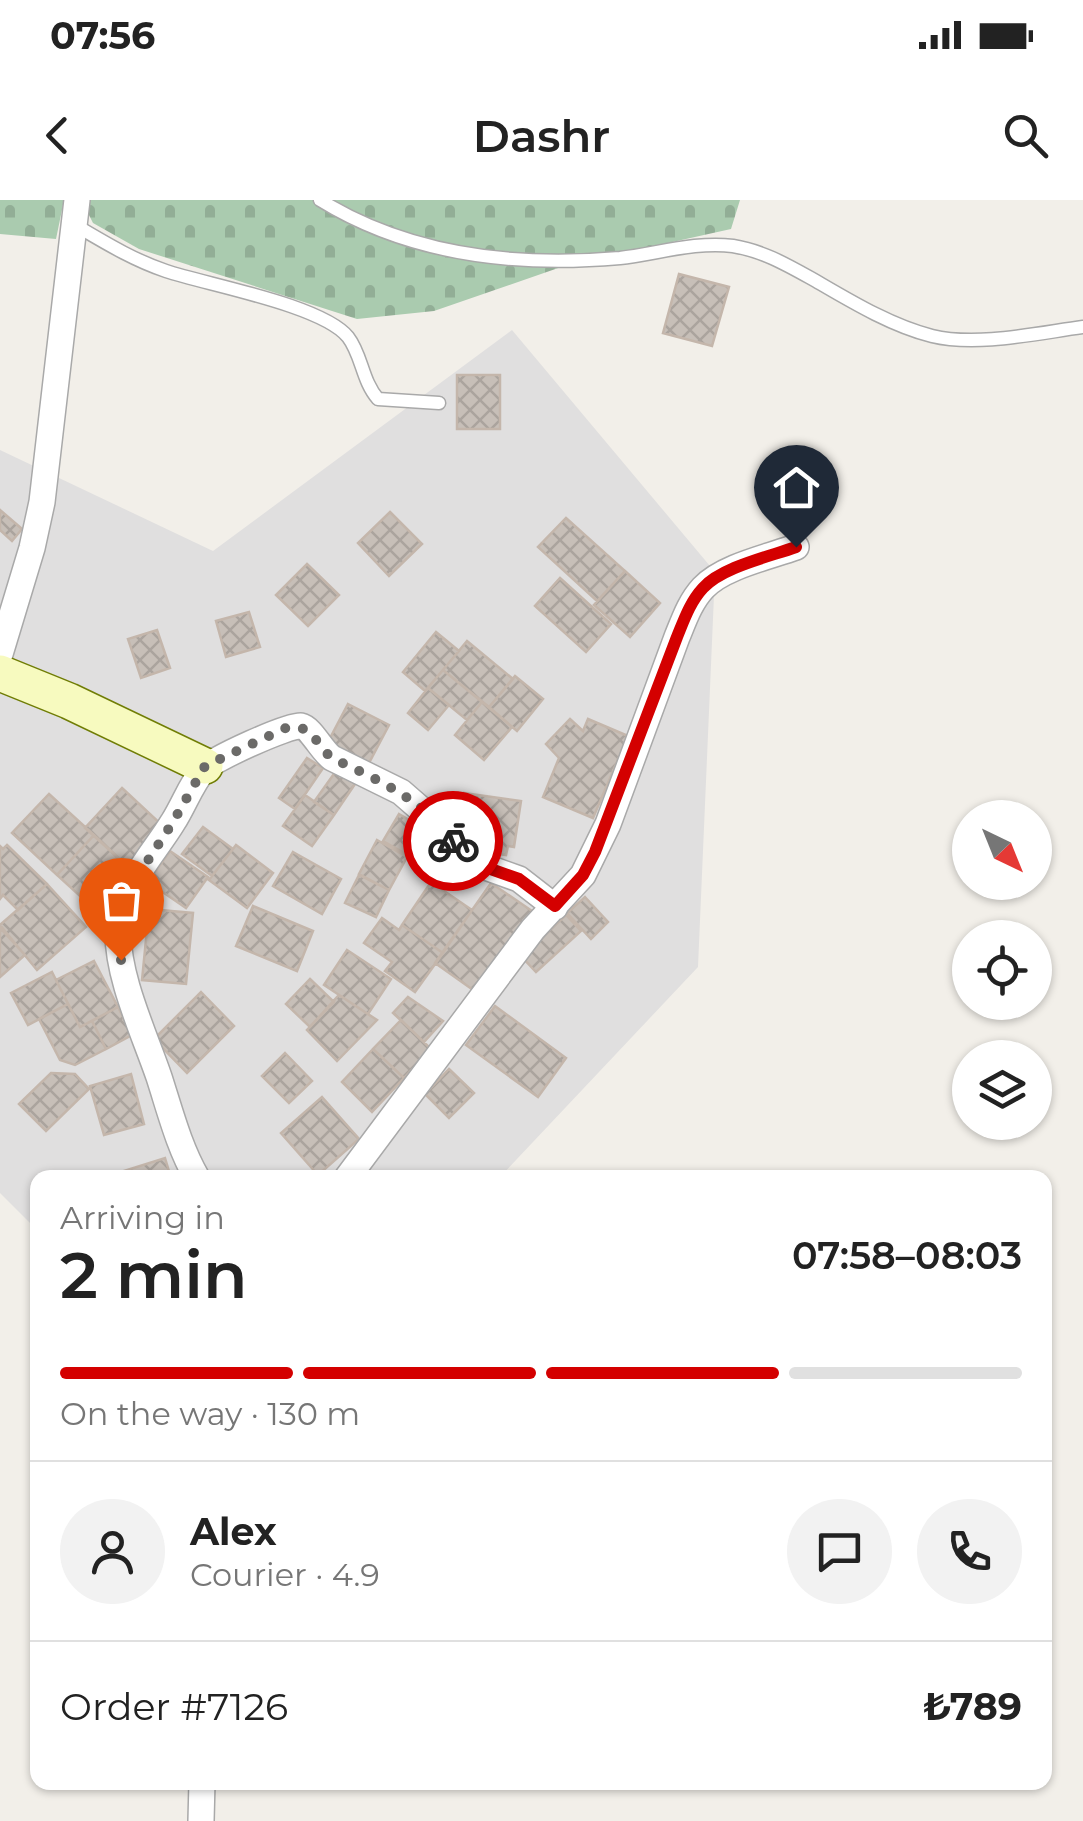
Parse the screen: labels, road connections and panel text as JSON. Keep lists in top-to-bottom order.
{
  "north": "bottom right",
  "page": {
    "status": "07:56",
    "header": "Dashr",
    "heading": ["2 min", "Arriving in", "07:58–08:03"],
    "panel": [
      "Alex",
      "Courier · 4.9",
      "Order #7126",
      "₺789"
    ],
    "bar": "On the way · 130 m"
  }
}
